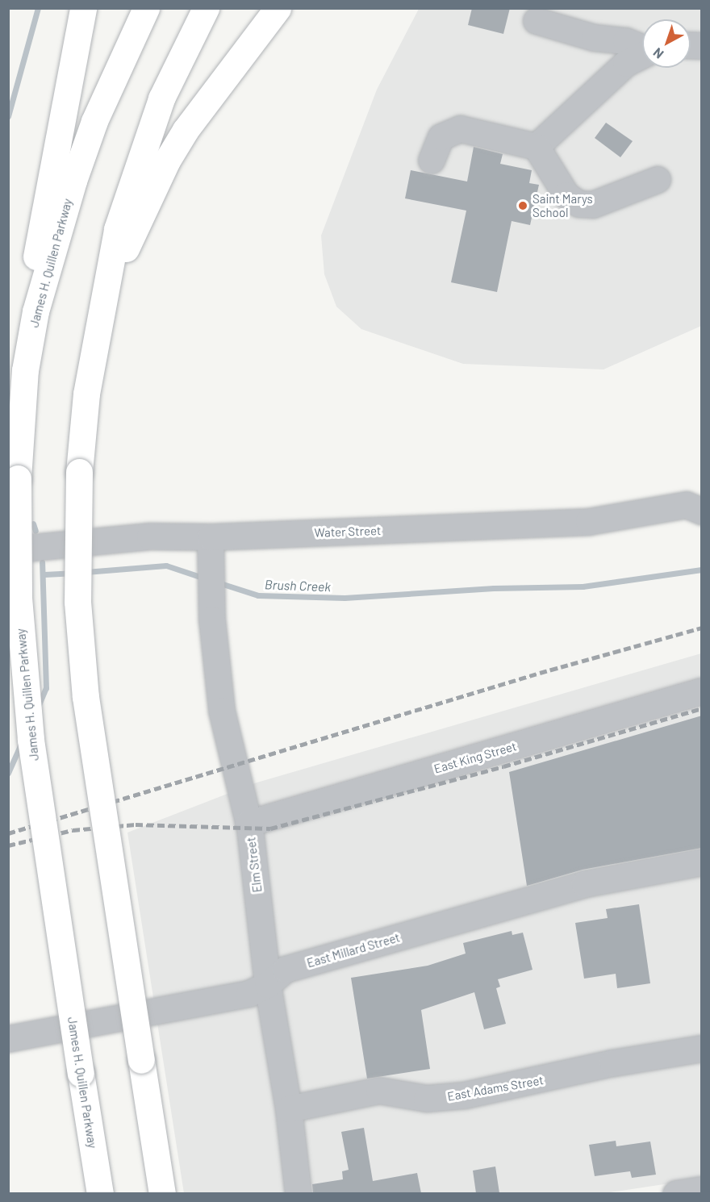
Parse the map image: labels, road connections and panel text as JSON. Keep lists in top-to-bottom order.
{
  "streets": {
    "highway": ["James H. Quillen Parkway"],
    "street": [
      "Water Street",
      "East King Street",
      "Elm Street",
      "East Millard Street",
      "East Adams Street"
    ]
  },
  "crossings": [
    ["Water Street", "Elm Street"],
    ["East King Street", "Elm Street"],
    ["Elm Street", "East Millard Street"],
    ["Elm Street", "East Adams Street"]
  ],
  "water": ["Brush Creek"],
  "places": ["Saint Marys School"],
  "north": "bottom left"
}
